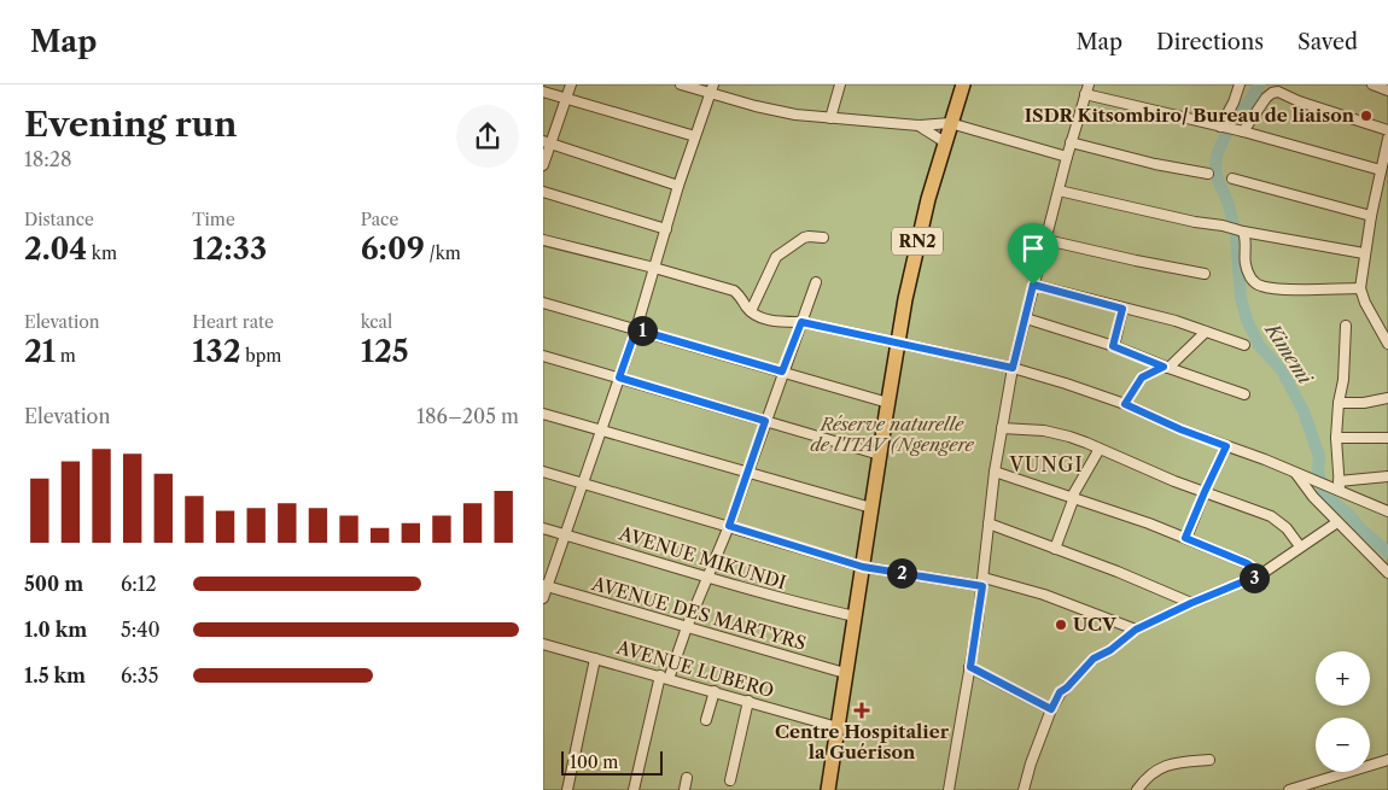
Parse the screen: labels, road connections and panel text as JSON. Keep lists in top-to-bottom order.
{
  "streets": {
    "highway": ["RN2"],
    "street": ["AVENUE MIKUNDI", "AVENUE DES MARTYRS", "AVENUE LUBERO"]
  },
  "crossings": [
    ["RN2", "AVENUE MIKUNDI"],
    ["RN2", "AVENUE DES MARTYRS"],
    ["RN2", "AVENUE LUBERO"]
  ],
  "districts": ["VUNGI"],
  "water": ["Kimemi"],
  "parks": ["Réserve naturelle de l'ITAV (Ngengere"],
  "places": {
    "other": ["ISDR Kitsombiro/ Bureau de liaison", "UCV"],
    "health": ["Centre Hospitalier la Guérison"]
  },
  "scale_bar": "100 m",
  "page": {
    "header": "Map",
    "nav": ["Map", "Directions", "Saved"],
    "heading": ["Evening run", "18:28"],
    "stats": [
      ["Distance", "2.04 km"],
      ["Time", "12:33"],
      ["Pace", "6:09 /km"],
      ["Elevation", "21 m"],
      ["Heart rate", "132 bpm"],
      ["kcal", "125"]
    ],
    "pins": ["1", "2", "3"],
    "chart": ["Elevation", "186–205 m"],
    "list": [
      {
        "name": "500 m",
        "note": "6:12"
      },
      {
        "name": "1.0 km",
        "note": "5:40"
      },
      {
        "name": "1.5 km",
        "note": "6:35"
      }
    ],
    "map_buttons": ["+", "−"],
    "scale": "100 m"
  }
}
